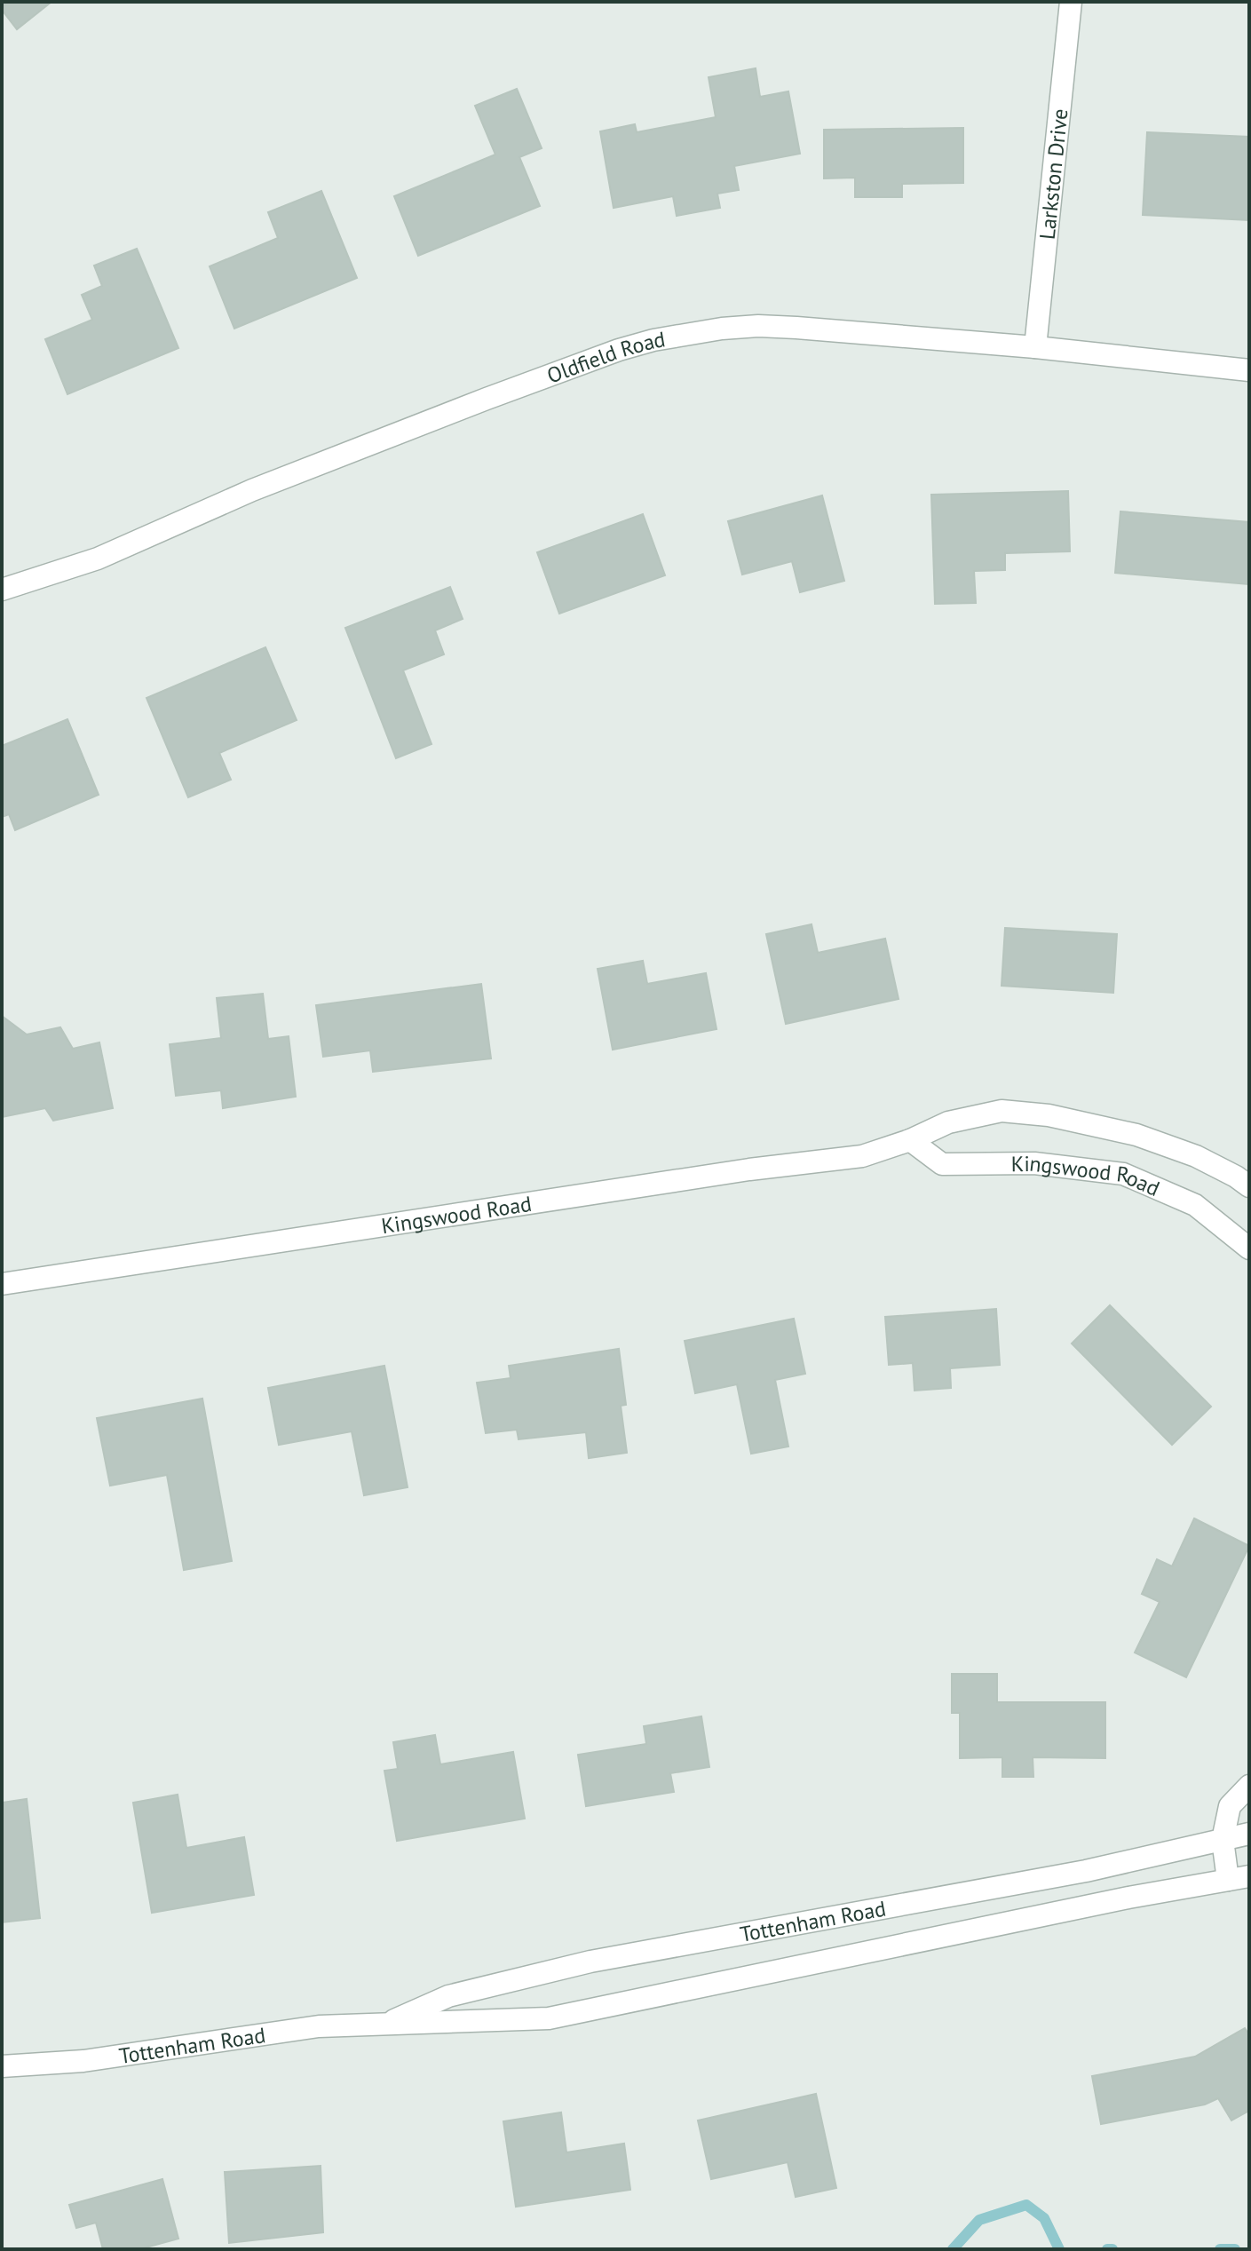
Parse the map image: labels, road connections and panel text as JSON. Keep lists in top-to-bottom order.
{
  "streets": {
    "street": [
      "Larkston Drive",
      "Oldfield Road",
      "Kingswood Road",
      "Tottenham Road"
    ]
  },
  "crossings": [
    ["Larkston Drive", "Oldfield Road"]
  ]
}
